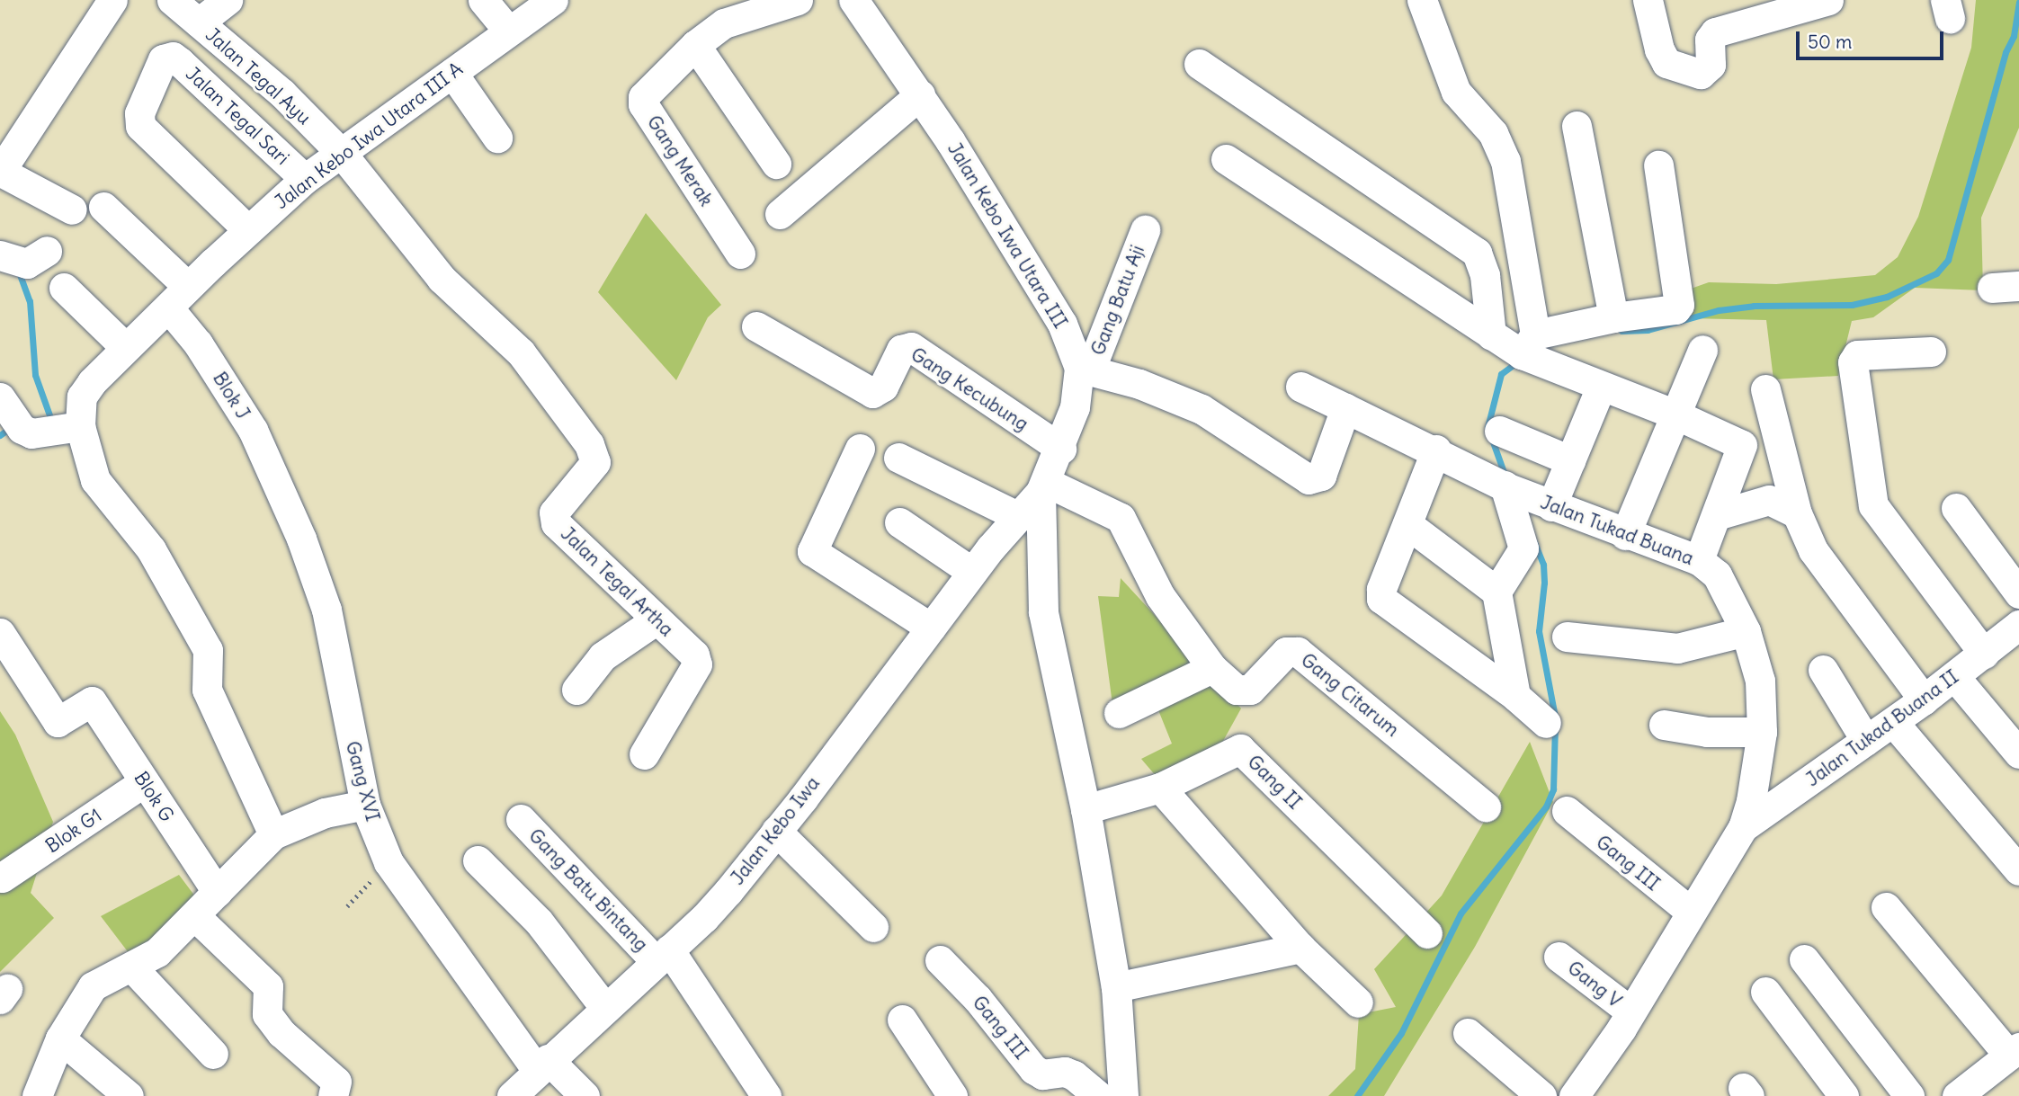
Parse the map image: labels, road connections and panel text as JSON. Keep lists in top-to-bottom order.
{
  "streets": {
    "street": [
      "Jalan Tegal Ayu",
      "Jalan Tegal Sari",
      "Jalan Kebo Iwa Utara III A",
      "Gang Merak",
      "Jalan Kebo Iwa Utara III",
      "Gang Batu Aji",
      "Gang Kecubung",
      "Blok J",
      "Jalan Tukad Buana",
      "Jalan Tegal Artha",
      "Gang Citarum",
      "Jalan Tukad Buana II",
      "Gang XVI",
      "Gang II",
      "Blok G",
      "Blok G1",
      "Jalan Kebo Iwa",
      "Gang III",
      "Gang Batu Bintang",
      "Gang V"
    ]
  },
  "crossings": [
    ["Jalan Tegal Ayu", "Jalan Kebo Iwa Utara III A"],
    ["Jalan Tegal Ayu", "Jalan Tegal Artha"],
    ["Jalan Tegal Sari", "Jalan Kebo Iwa Utara III A"],
    ["Jalan Kebo Iwa Utara III A", "Blok J"],
    ["Jalan Kebo Iwa Utara III A", "Jalan Tegal Artha"],
    ["Jalan Kebo Iwa Utara III", "Gang Batu Aji"],
    ["Jalan Kebo Iwa Utara III", "Gang Kecubung"],
    ["Jalan Kebo Iwa Utara III", "Gang Citarum"],
    ["Jalan Kebo Iwa Utara III", "Jalan Kebo Iwa"],
    ["Blok J", "Gang XVI"],
    ["Jalan Tukad Buana", "Jalan Tukad Buana II"],
    ["Jalan Tukad Buana", "Gang III"],
    ["Jalan Tukad Buana", "Gang V"],
    ["Gang XVI", "Jalan Kebo Iwa"],
    ["Blok G", "Blok G1"],
    ["Jalan Kebo Iwa", "Gang Batu Bintang"]
  ],
  "scale_bar": "50 m"
}
